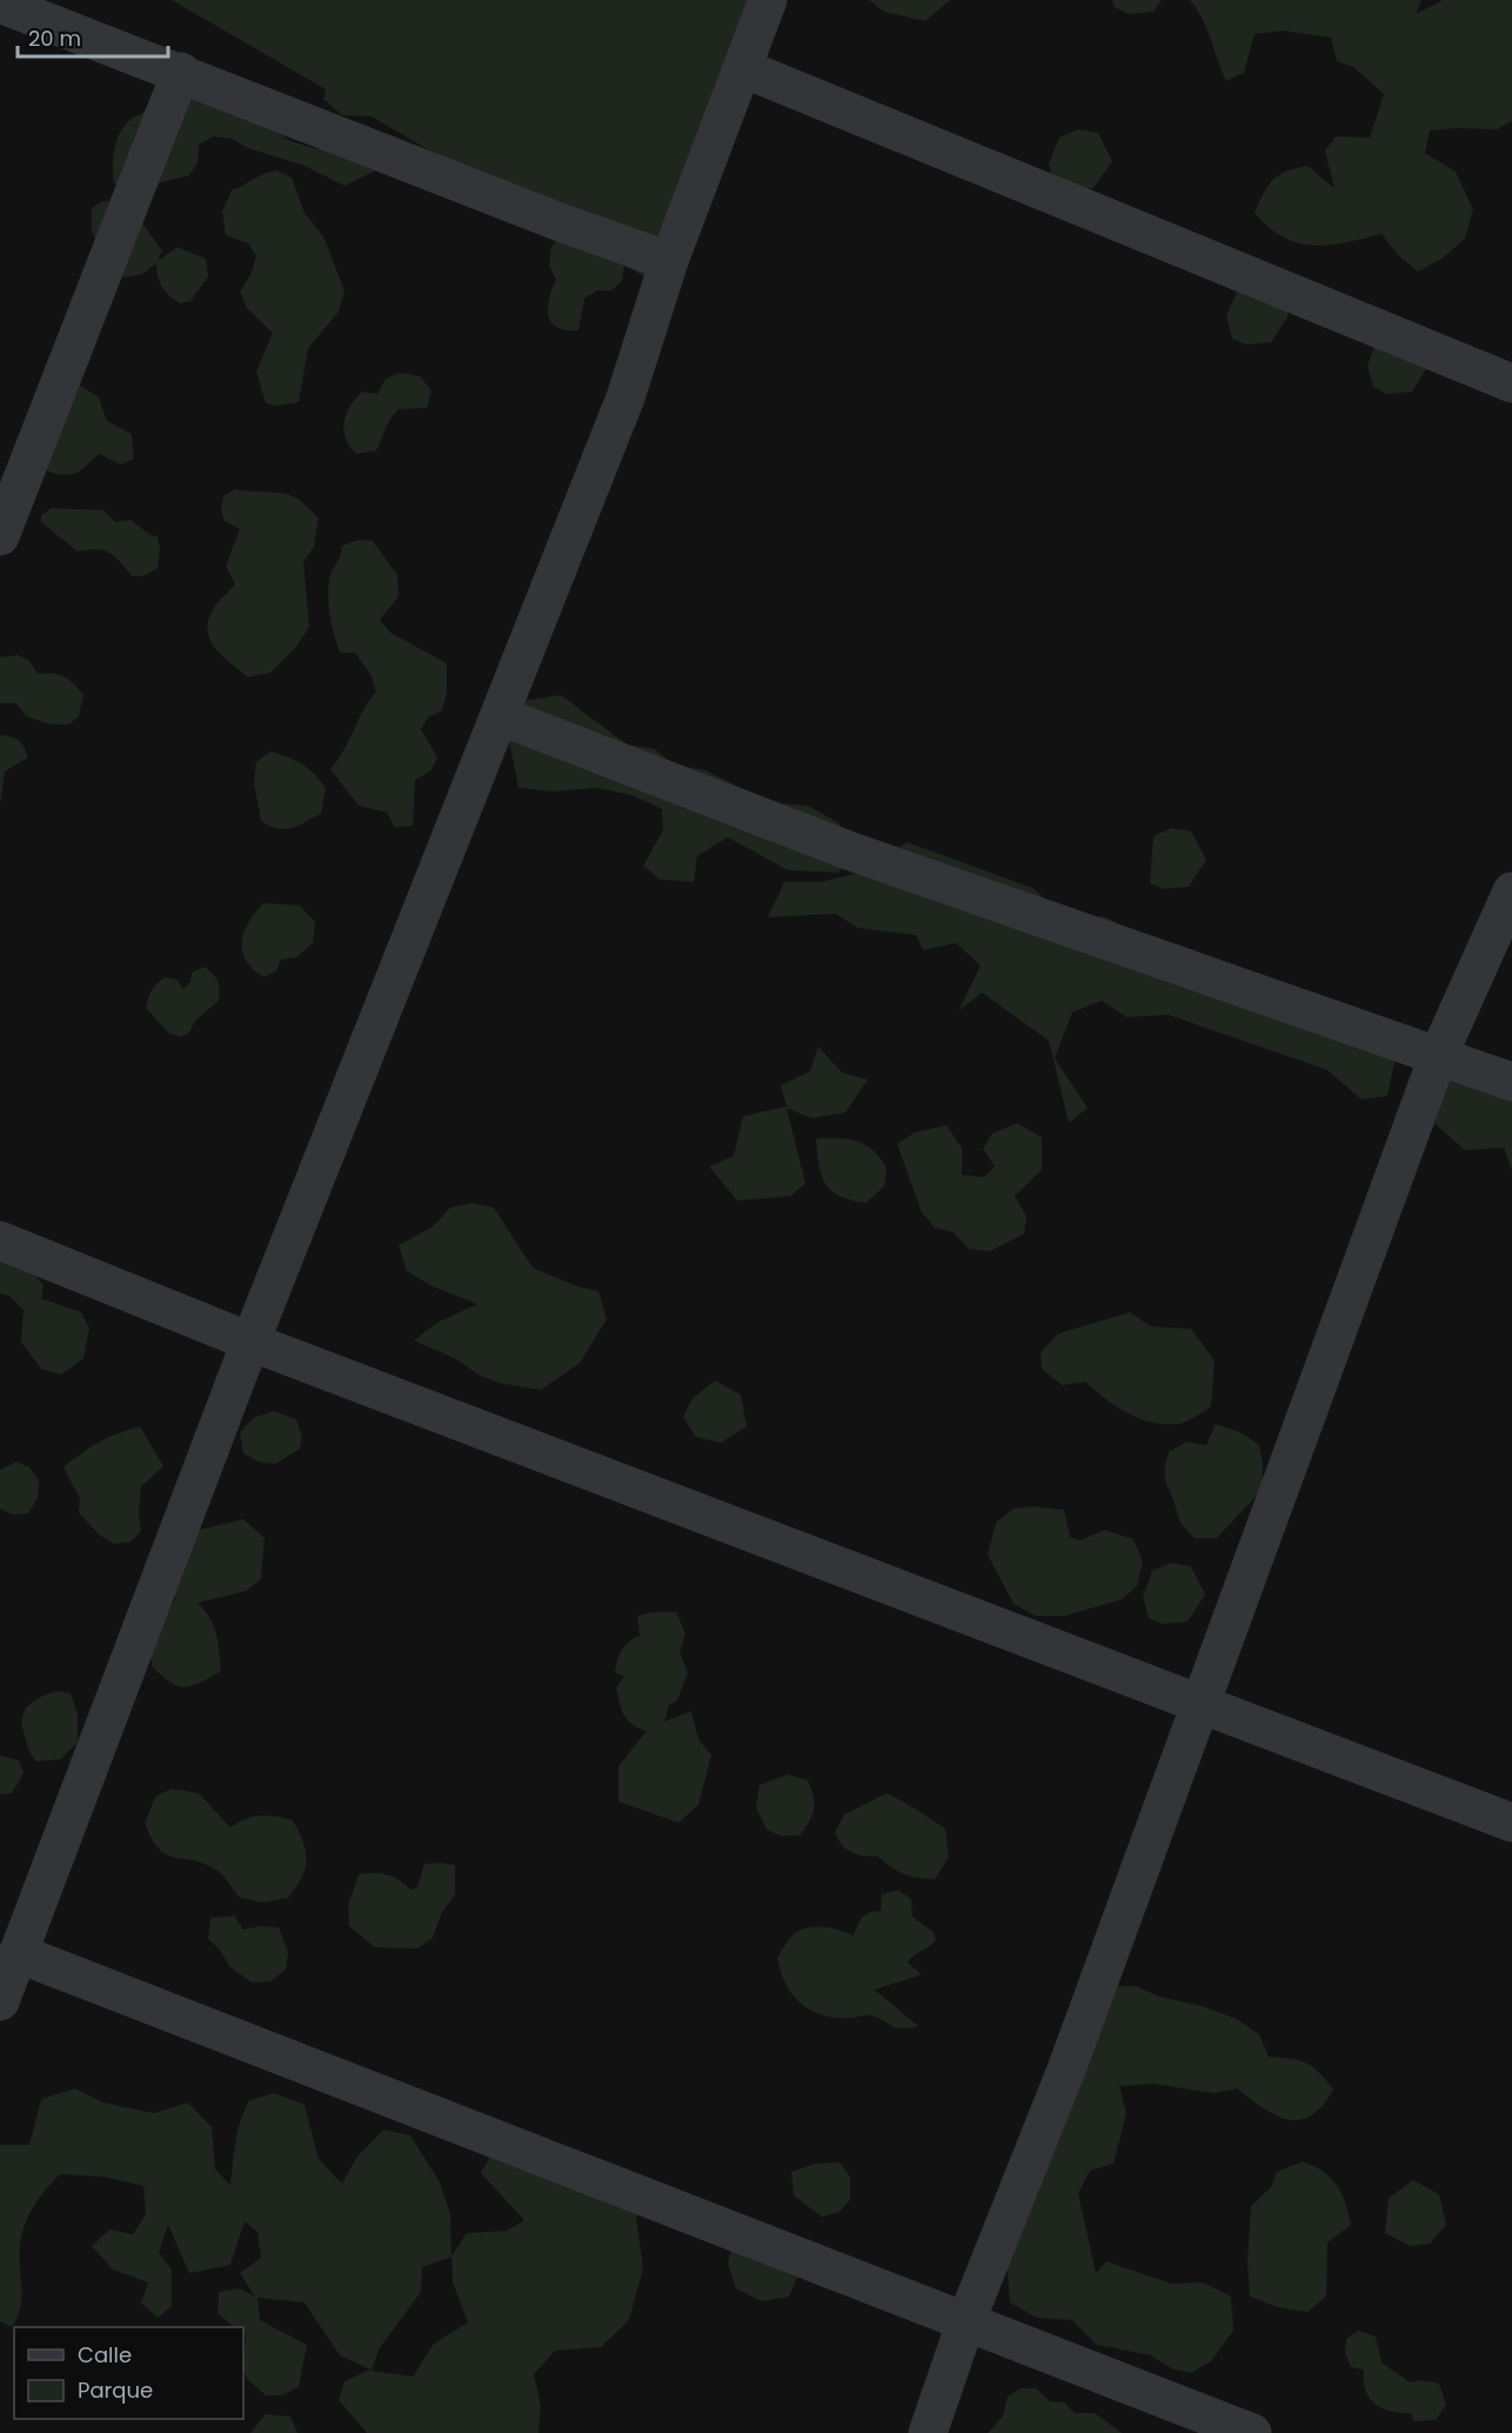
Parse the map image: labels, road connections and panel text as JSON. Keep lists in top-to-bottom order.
{
  "legend": ["Calle", "Parque"],
  "scale_bar": "20 m"
}
